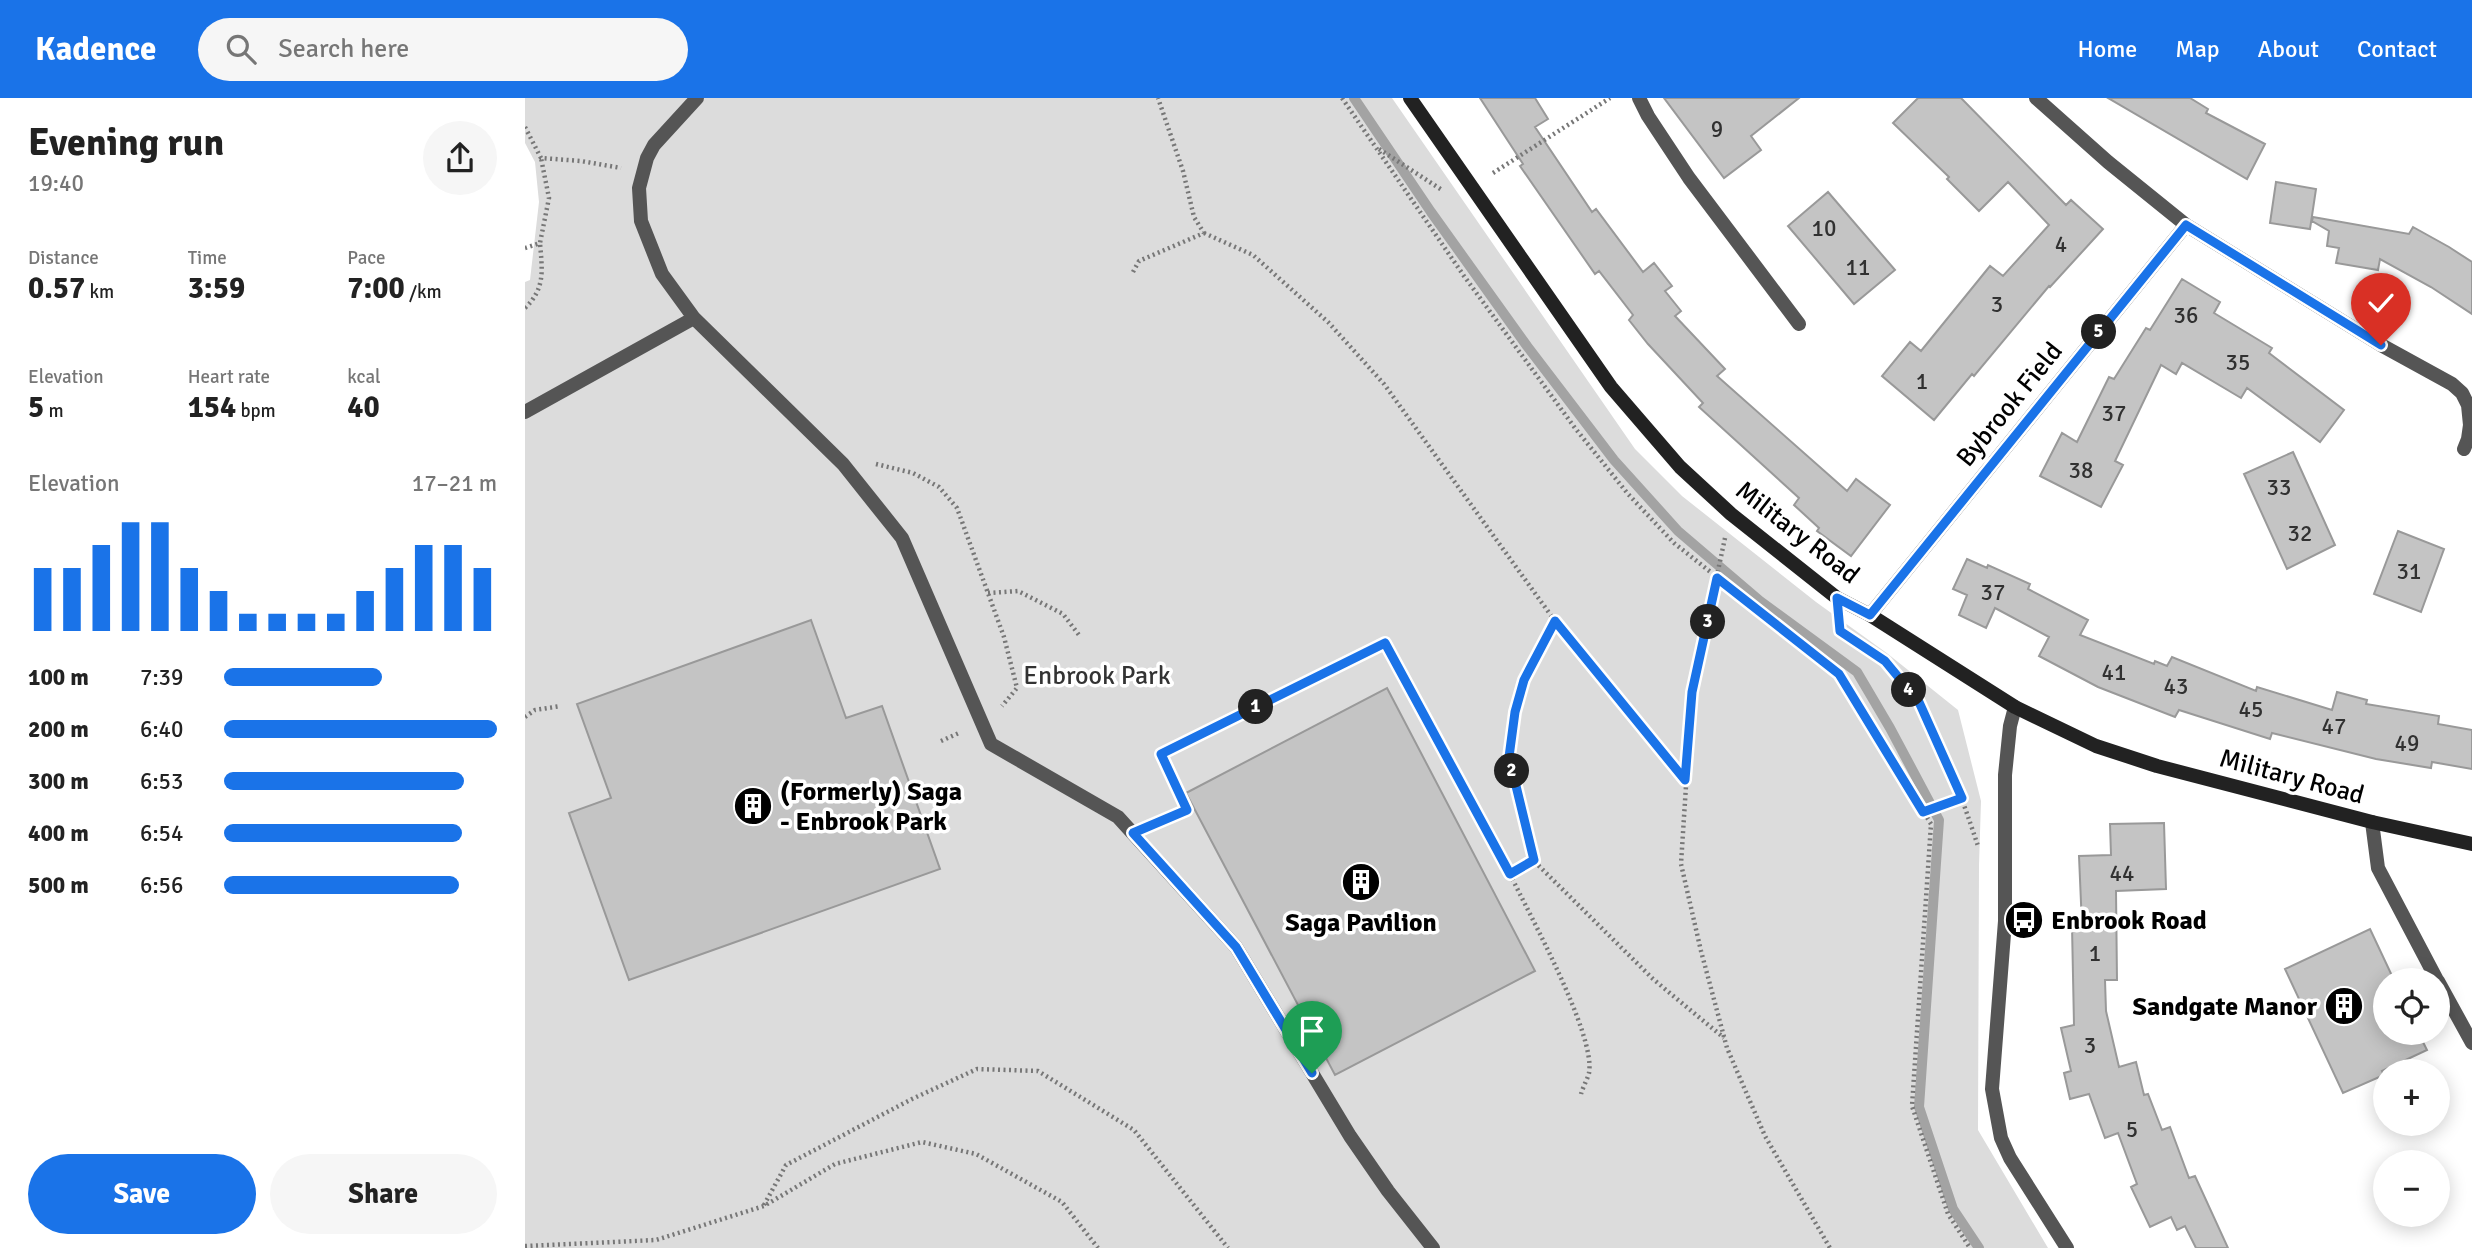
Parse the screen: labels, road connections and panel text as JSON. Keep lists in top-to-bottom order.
{
  "streets": {
    "main road": ["Military Road"],
    "street": ["Bybrook Field"]
  },
  "crossings": [
    ["Bybrook Field", "Military Road"]
  ],
  "parks": ["Enbrook Park"],
  "places": {
    "building": ["(Formerly) Saga - Enbrook Park", "Saga Pavilion", "Sandgate Manor"],
    "bus stop": ["Enbrook Road"]
  },
  "house_numbers": [
    "9",
    "10",
    "4",
    "11",
    "3",
    "36",
    "35",
    "1",
    "37",
    "38",
    "33",
    "32",
    "31",
    "37",
    "41",
    "43",
    "45",
    "47",
    "49",
    "44",
    "1",
    "3",
    "5"
  ],
  "page": {
    "header": "Kadence",
    "search": "Search here",
    "nav": [
      "Home",
      "Map",
      "About",
      "Contact"
    ],
    "heading": ["Evening run", "19:40"],
    "stats": [
      ["Distance", "0.57 km"],
      ["Time", "3:59"],
      ["Pace", "7:00 /km"],
      ["Elevation", "5 m"],
      ["Heart rate", "154 bpm"],
      ["kcal", "40"]
    ],
    "pins": [
      "5",
      "3",
      "4",
      "1",
      "2"
    ],
    "chart": ["Elevation", "17–21 m"],
    "list": [
      {
        "name": "100 m",
        "note": "7:39"
      },
      {
        "name": "200 m",
        "note": "6:40"
      },
      {
        "name": "300 m",
        "note": "6:53"
      },
      {
        "name": "400 m",
        "note": "6:54"
      },
      {
        "name": "500 m",
        "note": "6:56"
      }
    ],
    "map_buttons": ["+", "−"],
    "buttons": ["Save", "Share"]
  }
}
